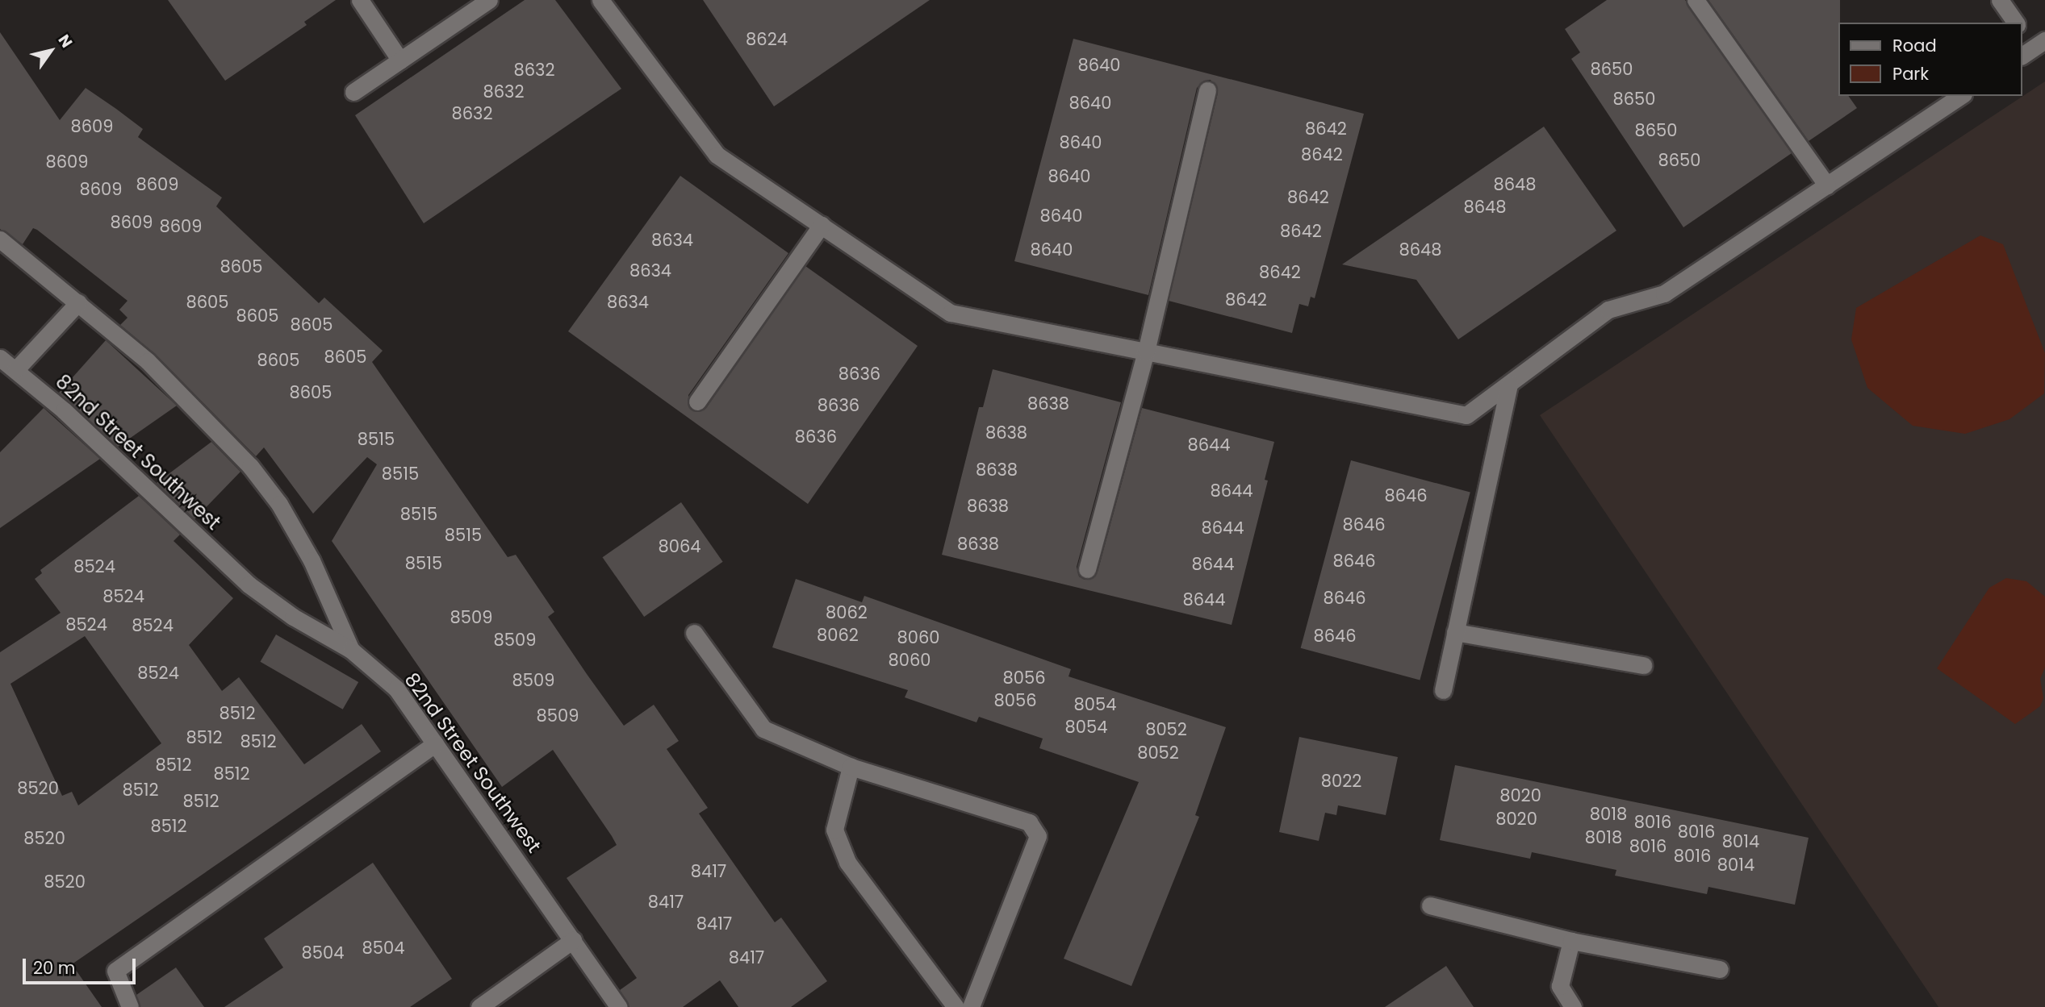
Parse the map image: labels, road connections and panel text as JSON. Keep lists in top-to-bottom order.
{
  "streets": {
    "street": ["82nd Street Southwest"]
  },
  "house_numbers": [
    "8624",
    "8640",
    "8650",
    "8632",
    "8632",
    "8650",
    "8640",
    "8632",
    "8609",
    "8642",
    "8650",
    "8640",
    "8642",
    "8650",
    "8609",
    "8640",
    "8609",
    "8648",
    "8609",
    "8642",
    "8648",
    "8640",
    "8609",
    "8609",
    "8642",
    "8634",
    "8640",
    "8648",
    "8605",
    "8634",
    "8642",
    "8642",
    "8605",
    "8634",
    "8605",
    "8605",
    "8605",
    "8605",
    "8636",
    "8605",
    "8638",
    "8636",
    "8638",
    "8636",
    "8515",
    "8644",
    "8638",
    "8515",
    "8644",
    "8646",
    "8638",
    "8515",
    "8646",
    "8644",
    "8515",
    "8638",
    "8064",
    "8646",
    "8515",
    "8644",
    "8524",
    "8524",
    "8646",
    "8644",
    "8062",
    "8509",
    "8524",
    "8524",
    "8062",
    "8646",
    "8060",
    "8509",
    "8060",
    "8524",
    "8056",
    "8509",
    "8056",
    "8054",
    "8512",
    "8509",
    "8054",
    "8052",
    "8512",
    "8512",
    "8052",
    "8512",
    "8512",
    "8022",
    "8520",
    "8512",
    "8020",
    "8512",
    "8018",
    "8020",
    "8016",
    "8512",
    "8016",
    "8018",
    "8520",
    "8014",
    "8016",
    "8016",
    "8014",
    "8417",
    "8520",
    "8417",
    "8417",
    "8504",
    "8504",
    "8417"
  ],
  "legend": ["Road", "Park"],
  "scale_bar": "20 m",
  "north": "top right"
}
